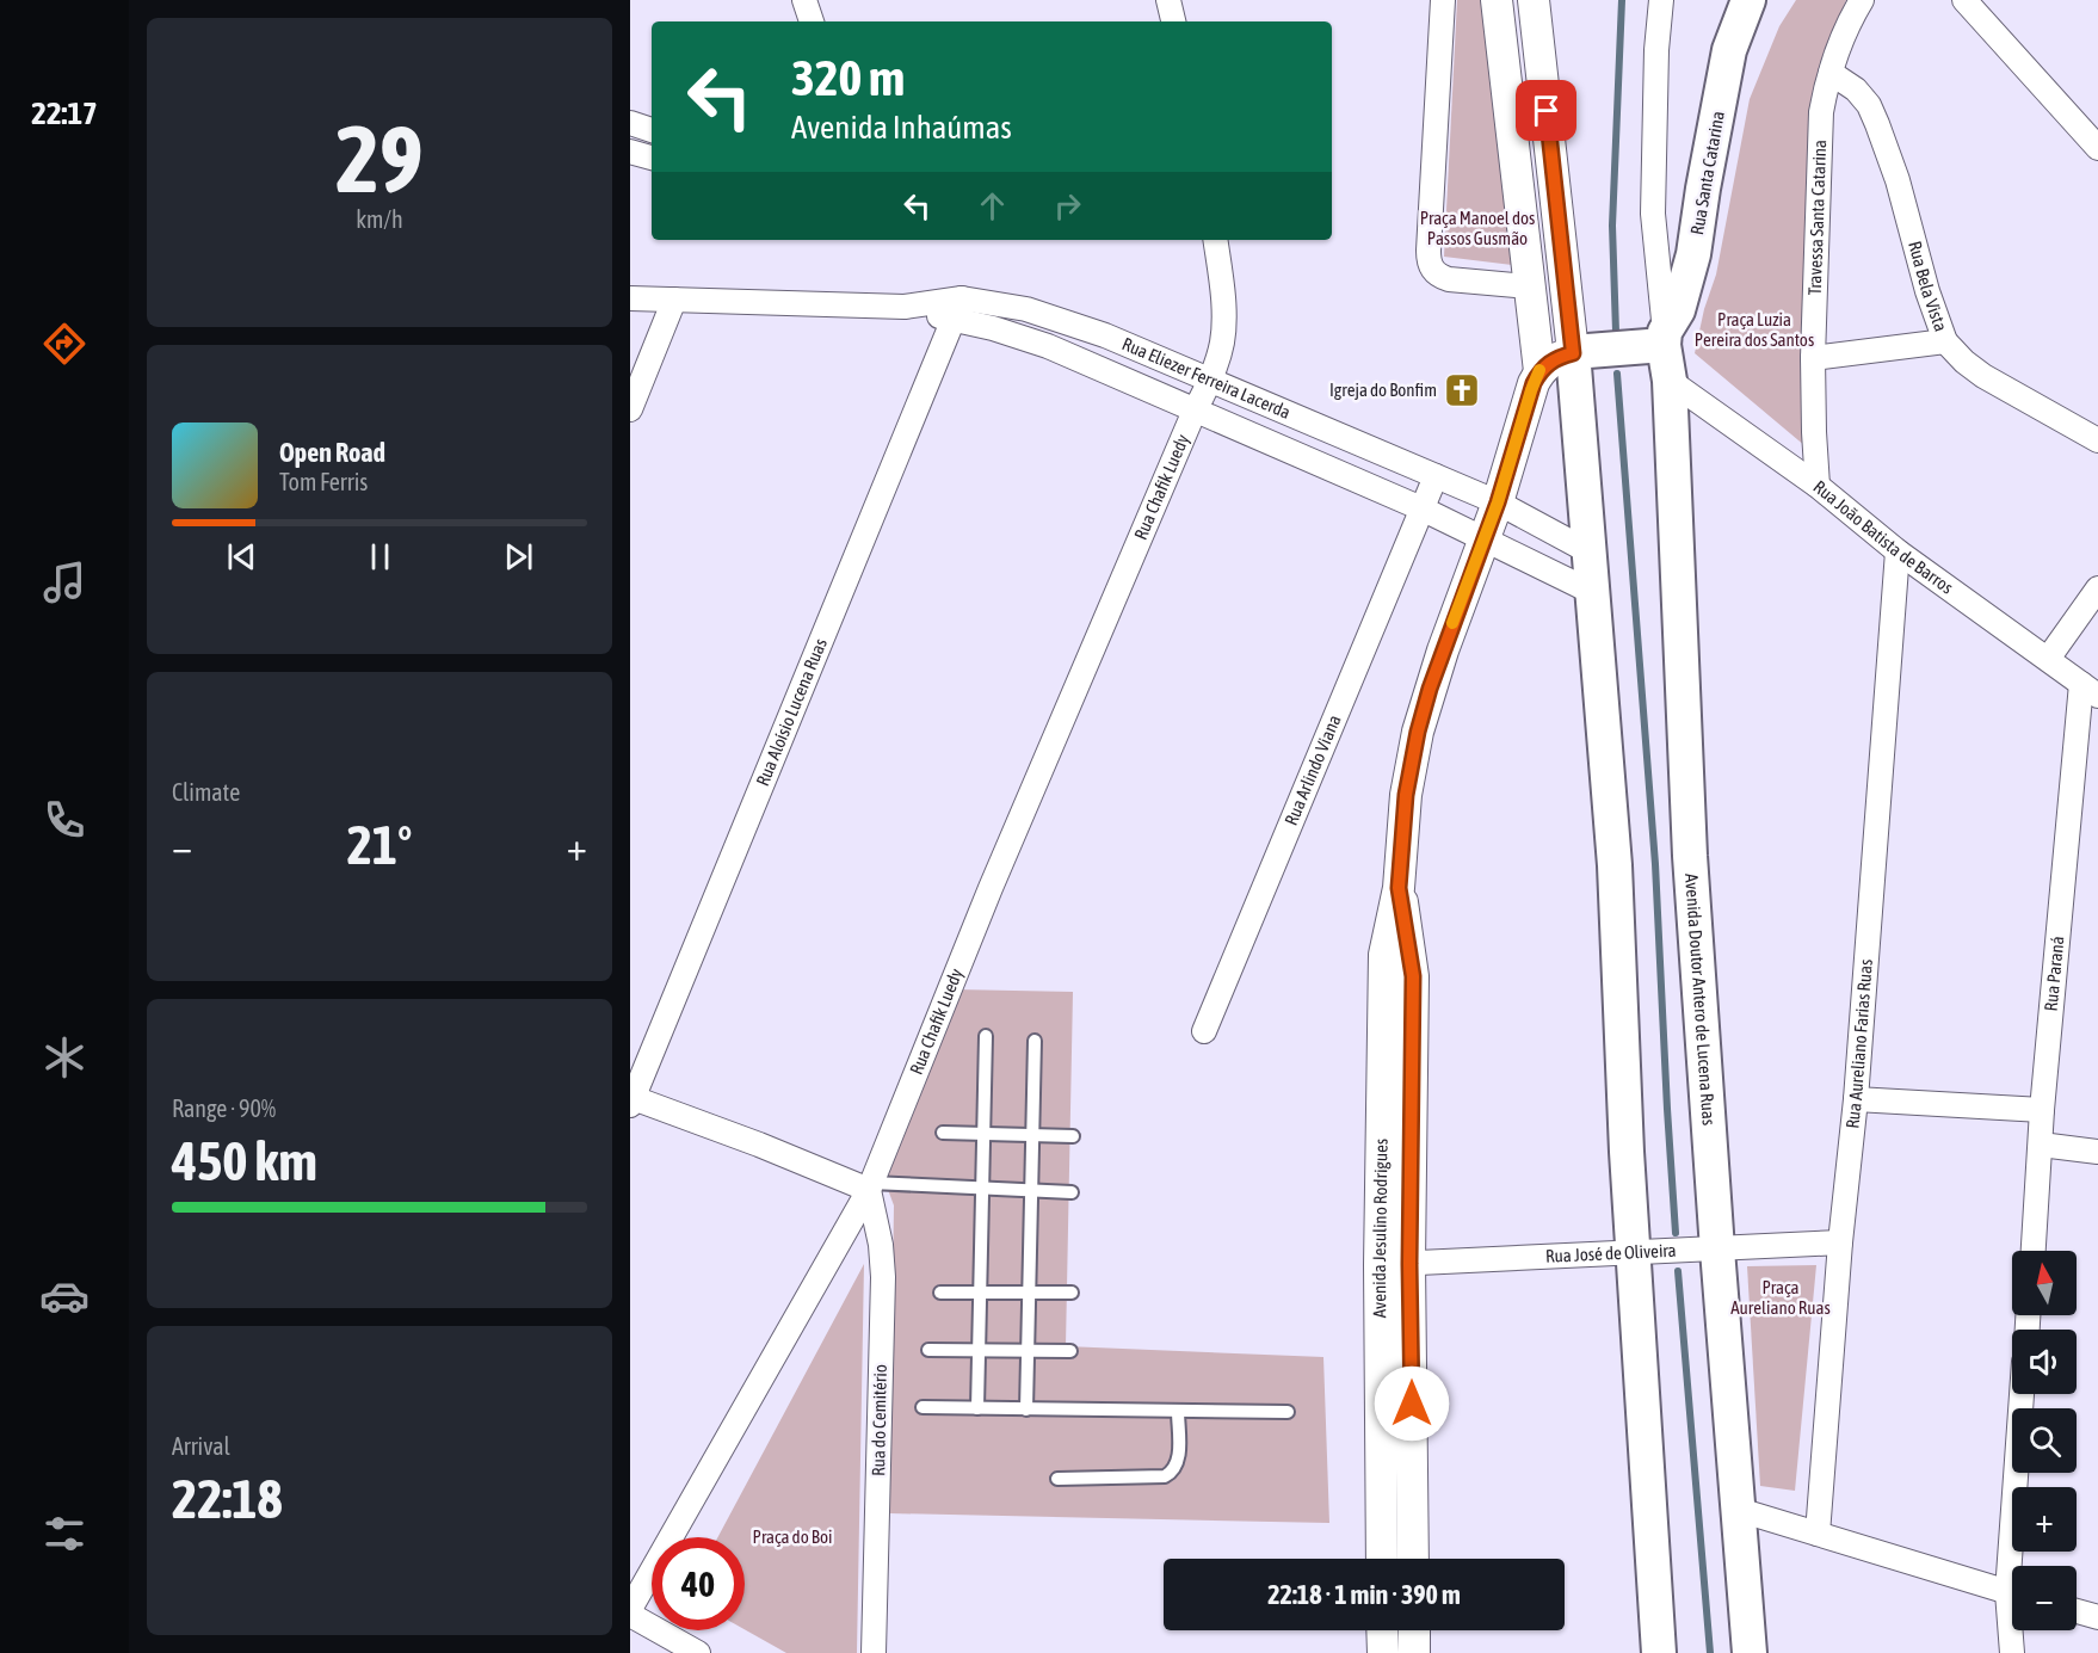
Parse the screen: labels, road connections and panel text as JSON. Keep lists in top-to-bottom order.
{
  "streets": {
    "main road": ["Rua Santa Catarina", "Avenida Doutor Antero de Lucena Ruas"],
    "street": [
      "Travessa Santa Catarina",
      "Rua Bela Vista",
      "Rua Eliezer Ferreira Lacerda",
      "Rua Chafik Luedy",
      "Rua João Batista de Barros",
      "Rua Aloísio Lucena Ruas",
      "Rua Arlindo Viana",
      "Rua Paraná",
      "Rua Aureliano Farias Ruas",
      "Avenida Jesulino Rodrigues",
      "Rua José de Oliveira",
      "Rua do Cemitério"
    ]
  },
  "crossings": [
    ["Rua Santa Catarina", "Avenida Doutor Antero de Lucena Ruas"],
    ["Travessa Santa Catarina", "Rua Bela Vista"],
    ["Travessa Santa Catarina", "Rua João Batista de Barros"],
    ["Rua Eliezer Ferreira Lacerda", "Rua Chafik Luedy"],
    ["Rua Eliezer Ferreira Lacerda", "Rua Aloísio Lucena Ruas"],
    ["Rua Eliezer Ferreira Lacerda", "Rua Arlindo Viana"],
    ["Rua Eliezer Ferreira Lacerda", "Avenida Jesulino Rodrigues"],
    ["Rua Chafik Luedy", "Rua do Cemitério"],
    ["Rua João Batista de Barros", "Rua Paraná"],
    ["Rua João Batista de Barros", "Avenida Doutor Antero de Lucena Ruas"],
    ["Rua João Batista de Barros", "Rua Aureliano Farias Ruas"],
    ["Avenida Doutor Antero de Lucena Ruas", "Rua José de Oliveira"],
    ["Rua Aureliano Farias Ruas", "Rua José de Oliveira"],
    ["Avenida Jesulino Rodrigues", "Rua José de Oliveira"]
  ],
  "parks": [
    "Praça Manoel dos Passos Gusmão",
    "Praça Luzia Pereira dos Santos",
    "Praça Aureliano Ruas",
    "Praça do Boi"
  ],
  "places": {
    "church": ["Igreja do Bonfim"]
  },
  "north": "top",
  "page": {
    "tabs": "22:17",
    "tile": [
      ["29", "km/h"],
      "Climate",
      ["Range · 90%", "450 km"],
      ["Arrival", "22:18"]
    ],
    "turn": ["320 m", "Avenida Inhaúmas"],
    "song": ["Open Road", "Tom Ferris"],
    "heat": ["−", "21°", "+"],
    "map_buttons": ["+", "−"],
    "limit": "40",
    "trip": "22:18 · 1 min · 390 m"
  }
}
